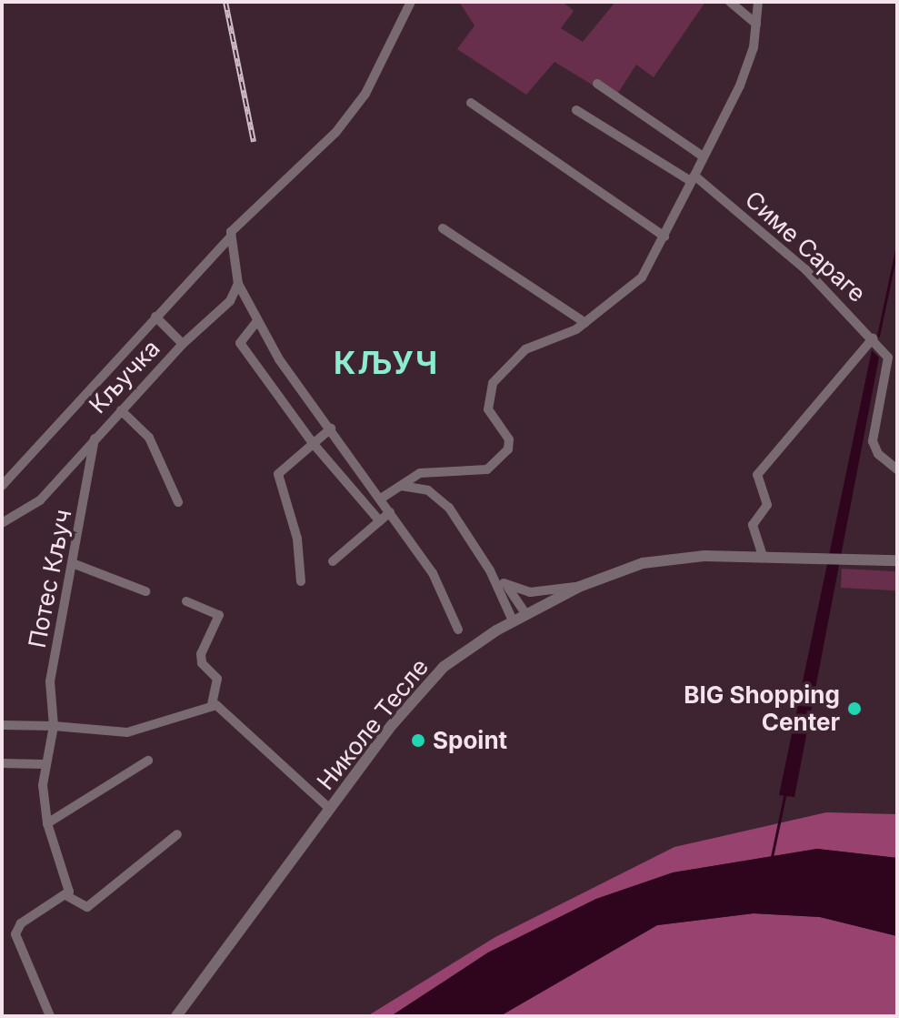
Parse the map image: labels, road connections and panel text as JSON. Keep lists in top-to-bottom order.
{
  "streets": {
    "street": [
      "Симе Сараге",
      "Кључка",
      "Потес Кључ",
      "Николе Тесле"
    ]
  },
  "crossings": [
    ["Кључка", "Потес Кључ"]
  ],
  "districts": ["КЉУЧ"],
  "places": ["BIG Shopping Center", "Spoint"]
}
